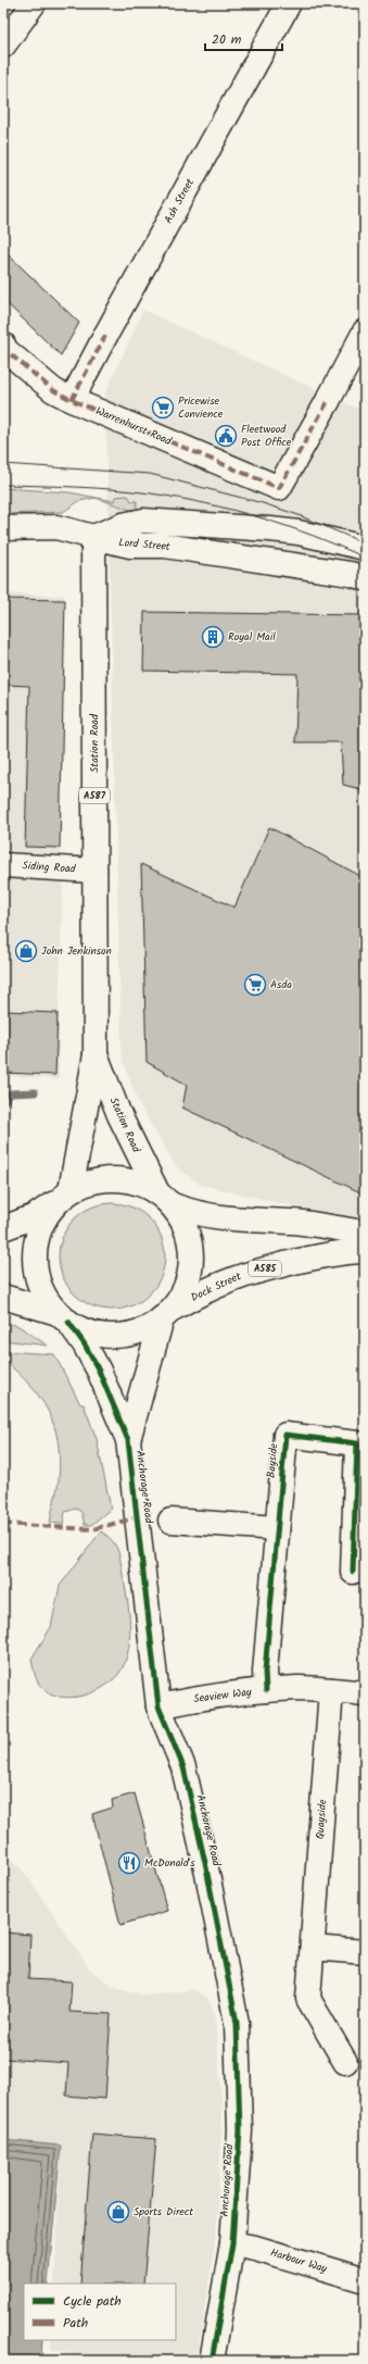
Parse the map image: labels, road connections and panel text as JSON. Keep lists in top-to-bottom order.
{
  "streets": {
    "main road": [
      "Ash Street",
      "Warrenhurst Road",
      "Lord Street",
      "Station Road",
      "A587",
      "Siding Road",
      "A585",
      "Dock Street",
      "Bayside",
      "Anchorage Road",
      "Seaview Way",
      "Quayside",
      "Harbour Way"
    ]
  },
  "crossings": [
    ["Ash Street", "Warrenhurst Road"],
    ["Lord Street", "Station Road"],
    ["Station Road", "Siding Road"],
    ["Station Road", "A585"],
    ["Station Road", "Anchorage Road"],
    ["A585", "Dock Street"],
    ["A585", "Anchorage Road"],
    ["Dock Street", "Anchorage Road"],
    ["Bayside", "Seaview Way"],
    ["Anchorage Road", "Seaview Way"],
    ["Anchorage Road", "Harbour Way"],
    ["Seaview Way", "Quayside"]
  ],
  "places": {
    "supermarket": ["Pricewise Convience", "Asda"],
    "public building": ["Fleetwood Post Office"],
    "building": ["Royal Mail"],
    "shop": ["John Jenkinson", "Sports Direct"],
    "restaurant": ["McDonald's"]
  },
  "legend": ["Cycle path", "Path"],
  "scale_bar": "20 m"
}
